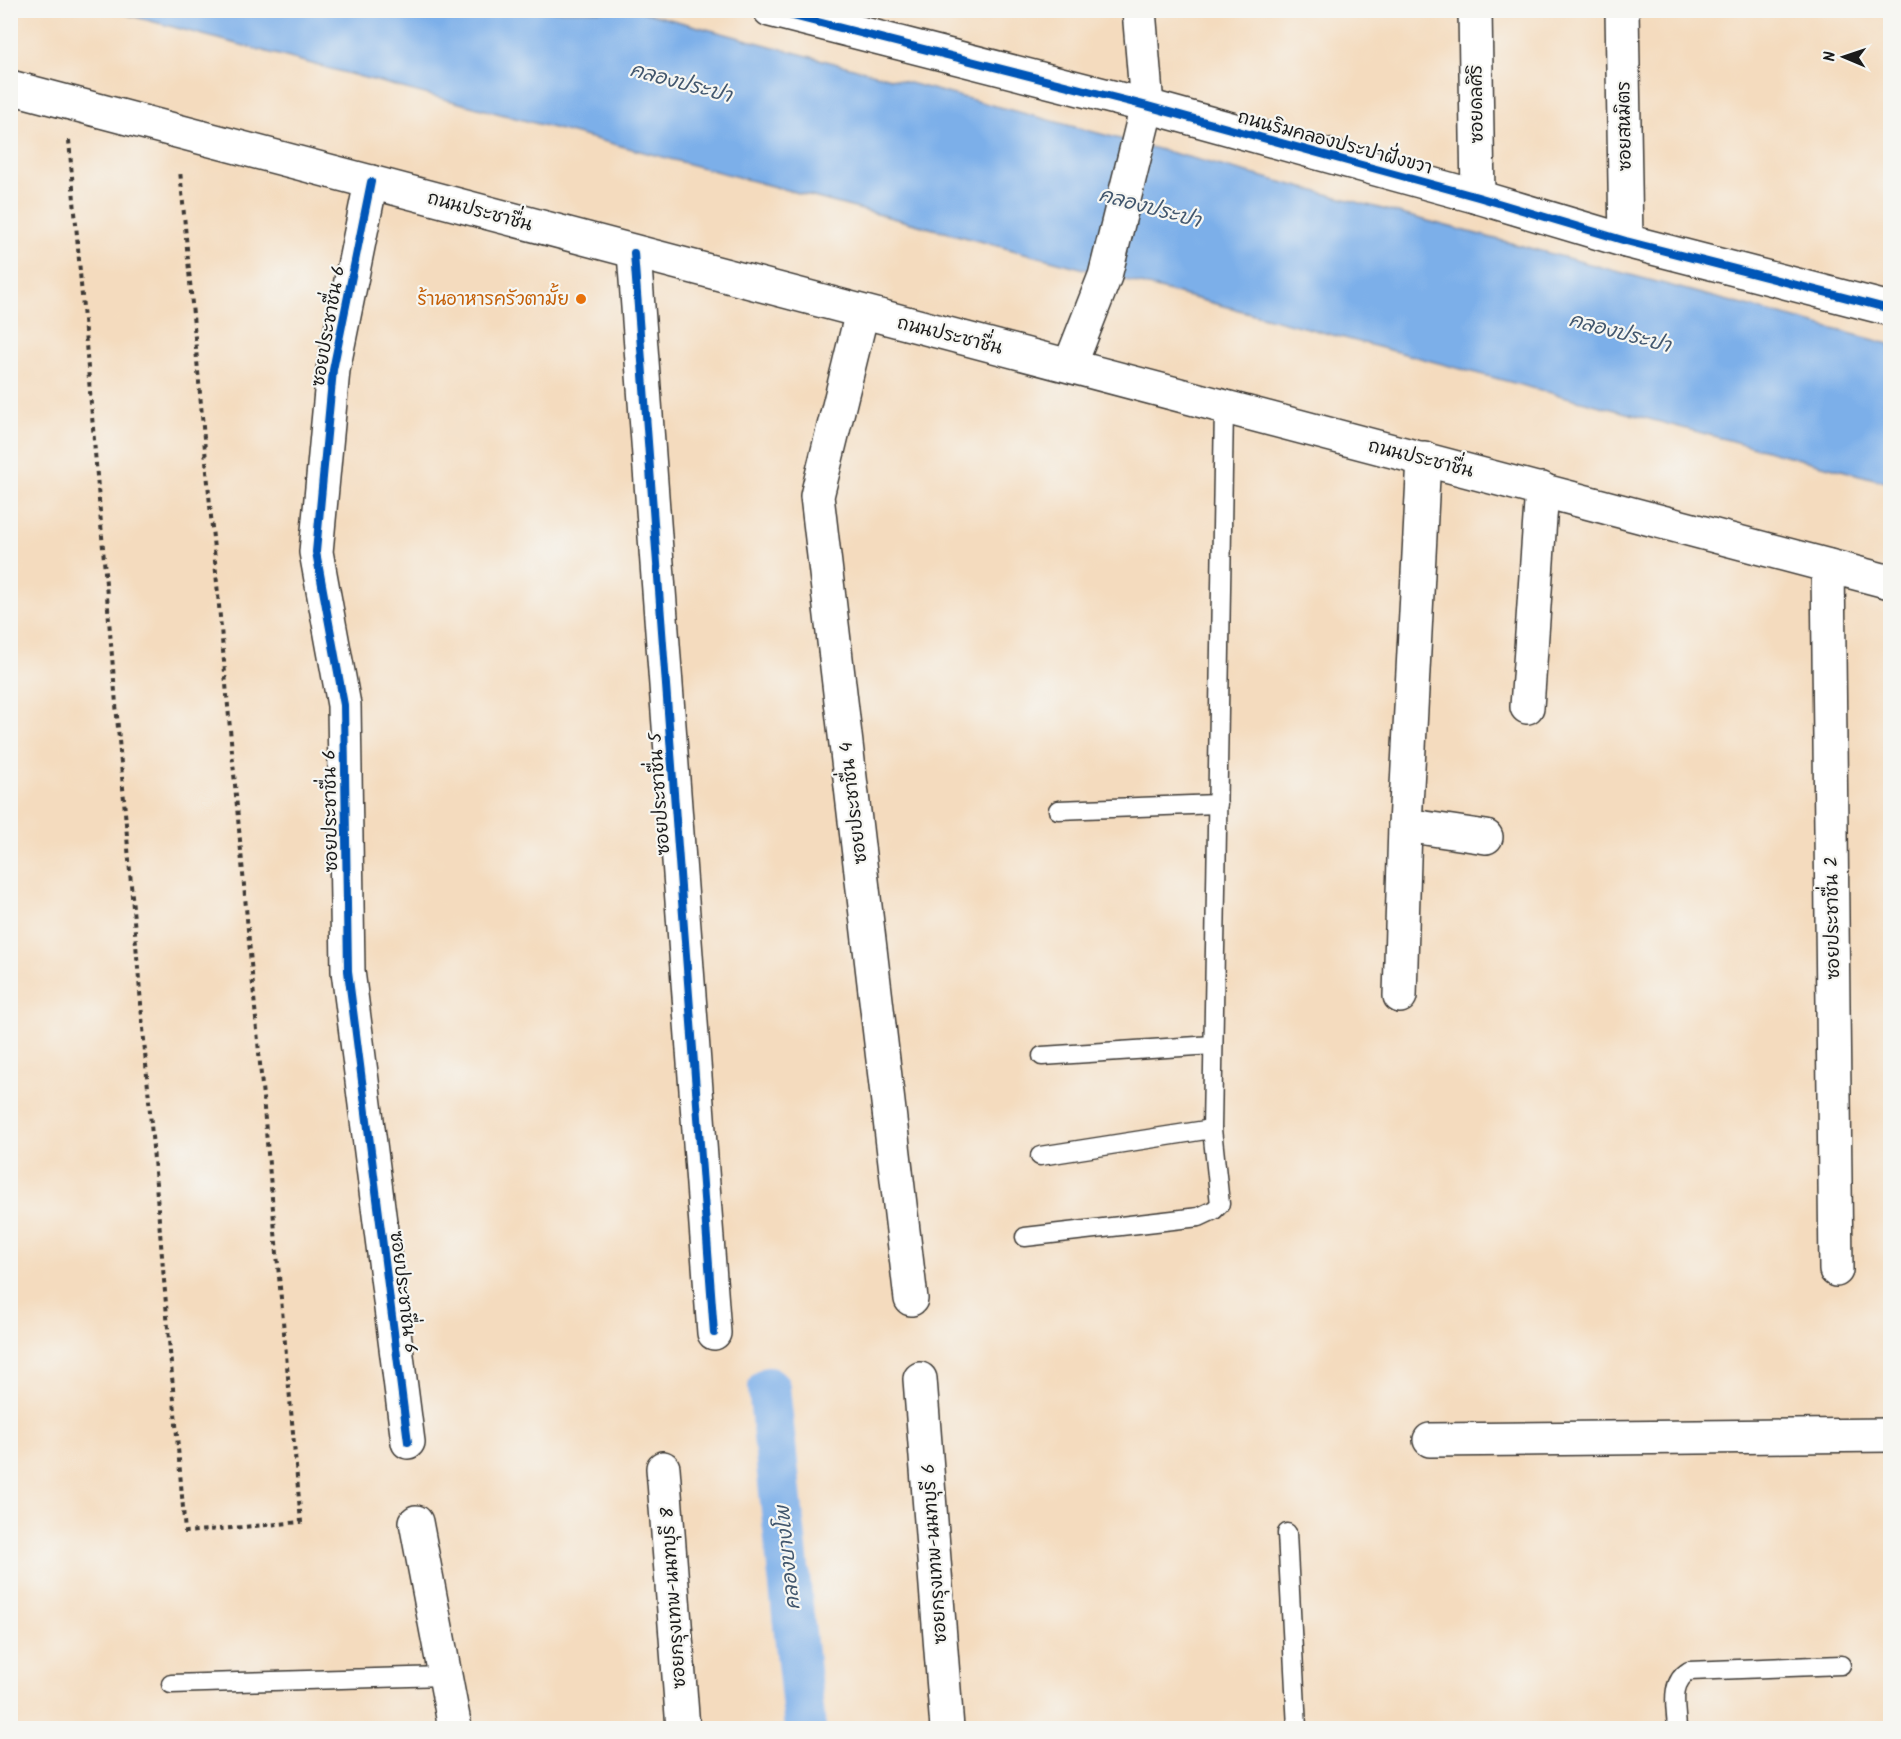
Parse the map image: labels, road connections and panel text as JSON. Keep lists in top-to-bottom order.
{
  "streets": {
    "street": [
      "ซอยดลศิริ",
      "ซอยสหมิตร",
      "ถนนริมคลองประปาฝั่งขวา",
      "ถนนประชาชื่น",
      "ซอยประชาชื่น 6",
      "ซอยประชาชื่น 5",
      "ซอยประชาชื่น 4",
      "ซอยประชาชื่น 2",
      "ซอยกรุงเทพ-นนทบุรี 6",
      "ซอยกรุงเทพ-นนทบุรี 8"
    ]
  },
  "crossings": [
    ["ซอยดลศิริ", "ถนนริมคลองประปาฝั่งขวา"],
    ["ซอยสหมิตร", "ถนนริมคลองประปาฝั่งขวา"],
    ["ถนนประชาชื่น", "ซอยประชาชื่น 6"],
    ["ถนนประชาชื่น", "ซอยประชาชื่น 5"],
    ["ถนนประชาชื่น", "ซอยประชาชื่น 4"],
    ["ถนนประชาชื่น", "ซอยประชาชื่น 2"]
  ],
  "water": ["คลองประปา", "คลองบางโพ"],
  "places": ["ร้านอาหารครัวตามั้ย"],
  "north": "left"
}
